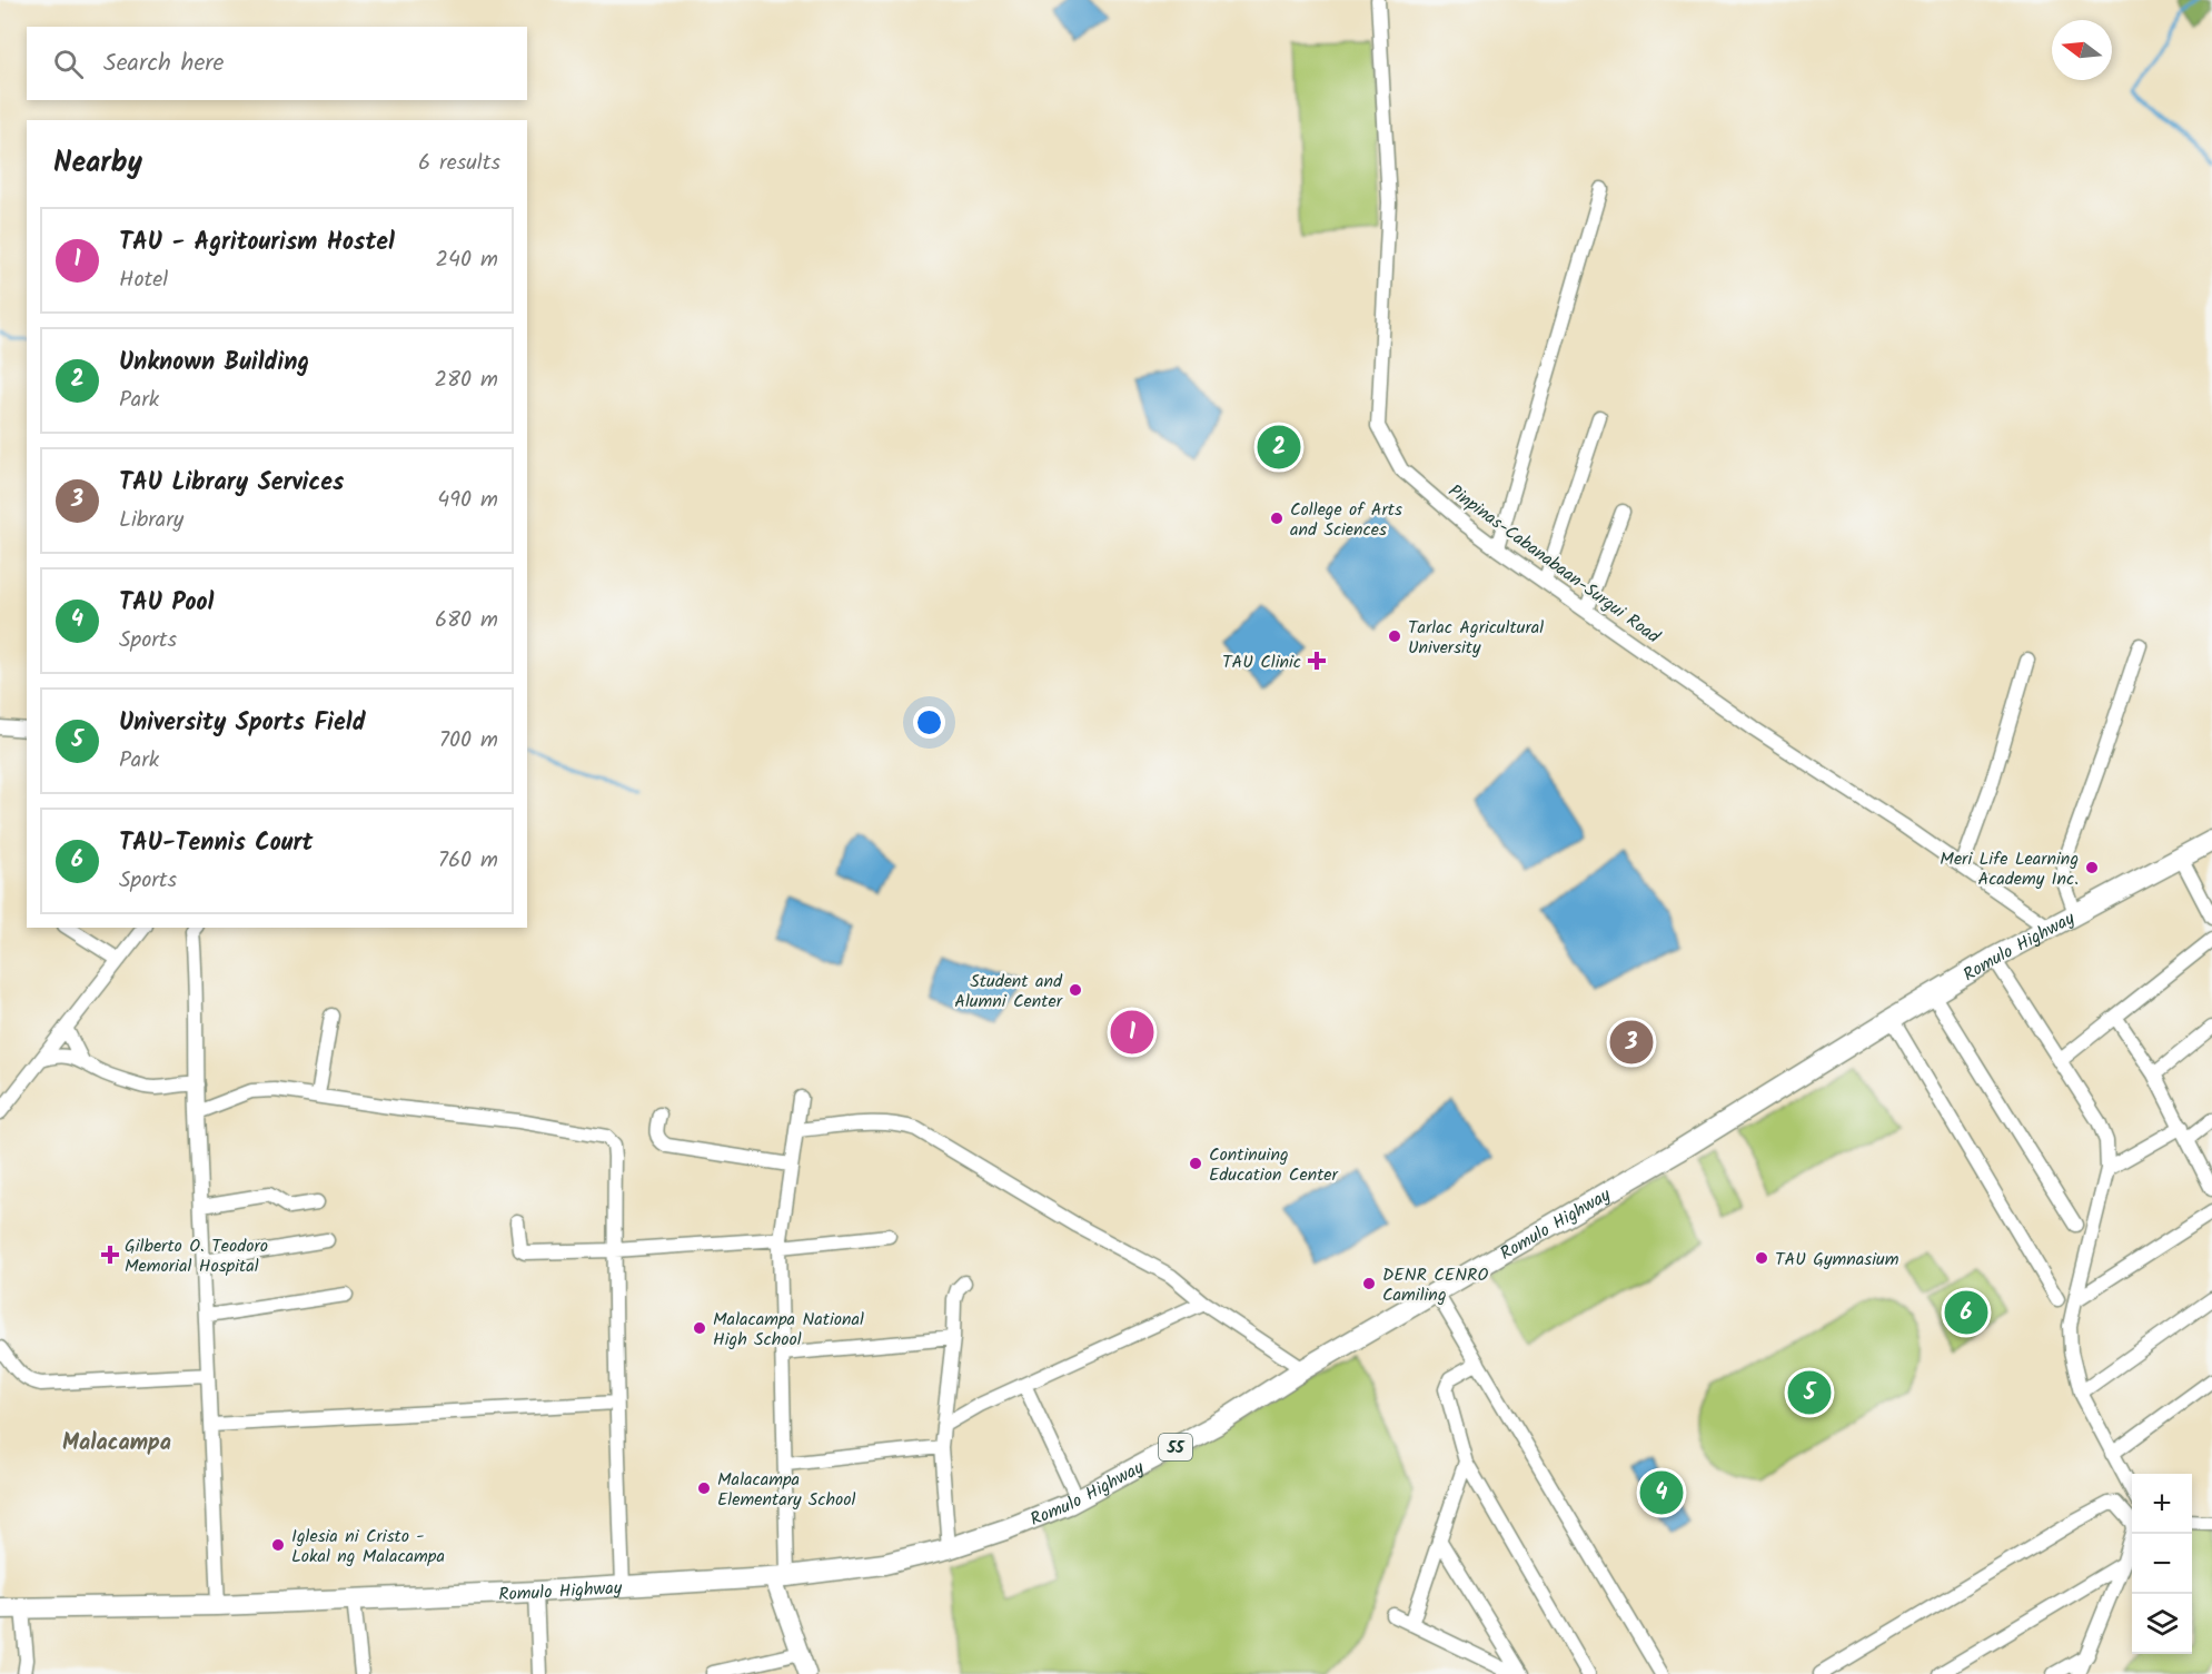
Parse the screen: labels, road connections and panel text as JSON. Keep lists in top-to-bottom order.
{
  "streets": {
    "highway": ["Romulo Highway", "55"],
    "street": ["Pinpinas-Cabanabaan-Surgui Road"]
  },
  "crossings": [
    ["Pinpinas-Cabanabaan-Surgui Road", "Romulo Highway"]
  ],
  "districts": ["Malacampa"],
  "places": {
    "other": [
      "College of Arts and Sciences",
      "Tarlac Agricultural University",
      "Meri Life Learning Academy Inc.",
      "Student and Alumni Center",
      "Continuing Education Center",
      "TAU Gymnasium",
      "DENR CENRO Camiling",
      "Malacampa National High School",
      "Malacampa Elementary School",
      "Iglesia ni Cristo - Lokal ng Malacampa"
    ],
    "health": ["TAU Clinic", "Gilberto O. Teodoro Memorial Hospital"]
  },
  "north": "left",
  "page": {
    "search": "Search here",
    "heading": ["Nearby", "6 results"],
    "list": [
      {
        "mark": "1",
        "name": "TAU - Agritourism Hostel",
        "note": "Hotel",
        "value": "240 m"
      },
      {
        "mark": "2",
        "name": "Unknown Building",
        "note": "Park",
        "value": "280 m"
      },
      {
        "mark": "3",
        "name": "TAU Library Services",
        "note": "Library",
        "value": "490 m"
      },
      {
        "mark": "4",
        "name": "TAU Pool",
        "note": "Sports",
        "value": "680 m"
      },
      {
        "mark": "5",
        "name": "University Sports Field",
        "note": "Park",
        "value": "700 m"
      },
      {
        "mark": "6",
        "name": "TAU-Tennis Court",
        "note": "Sports",
        "value": "760 m"
      }
    ],
    "pins": [
      "2",
      "1",
      "3",
      "6",
      "5",
      "4"
    ],
    "map_buttons": ["+", "−"]
  }
}
